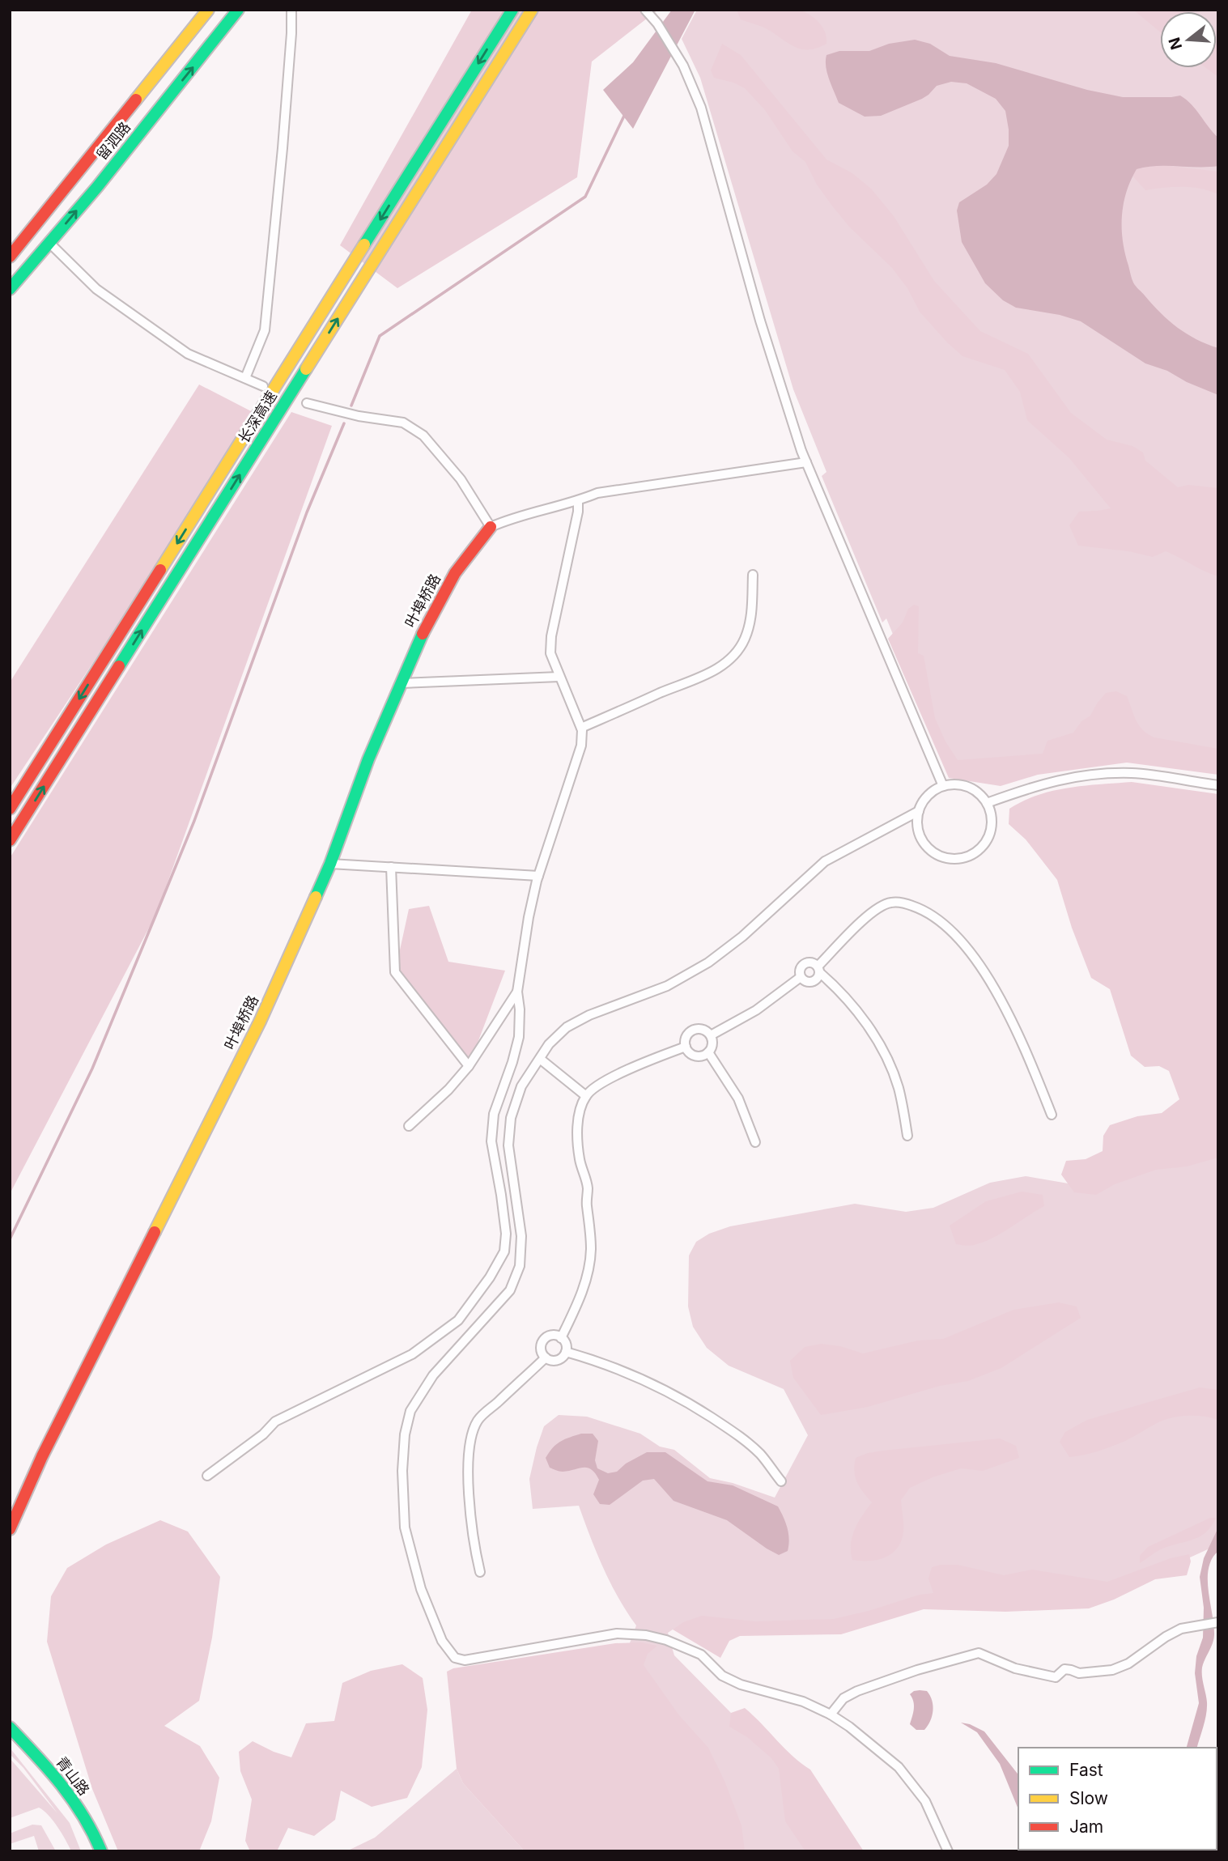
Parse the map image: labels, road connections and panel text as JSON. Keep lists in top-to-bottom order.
{
  "streets": {
    "main road": [
      "留泗路",
      "长深高速",
      "叶埠桥路",
      "青山路"
    ]
  },
  "legend": ["Fast", "Slow", "Jam"],
  "north": "left"
}
